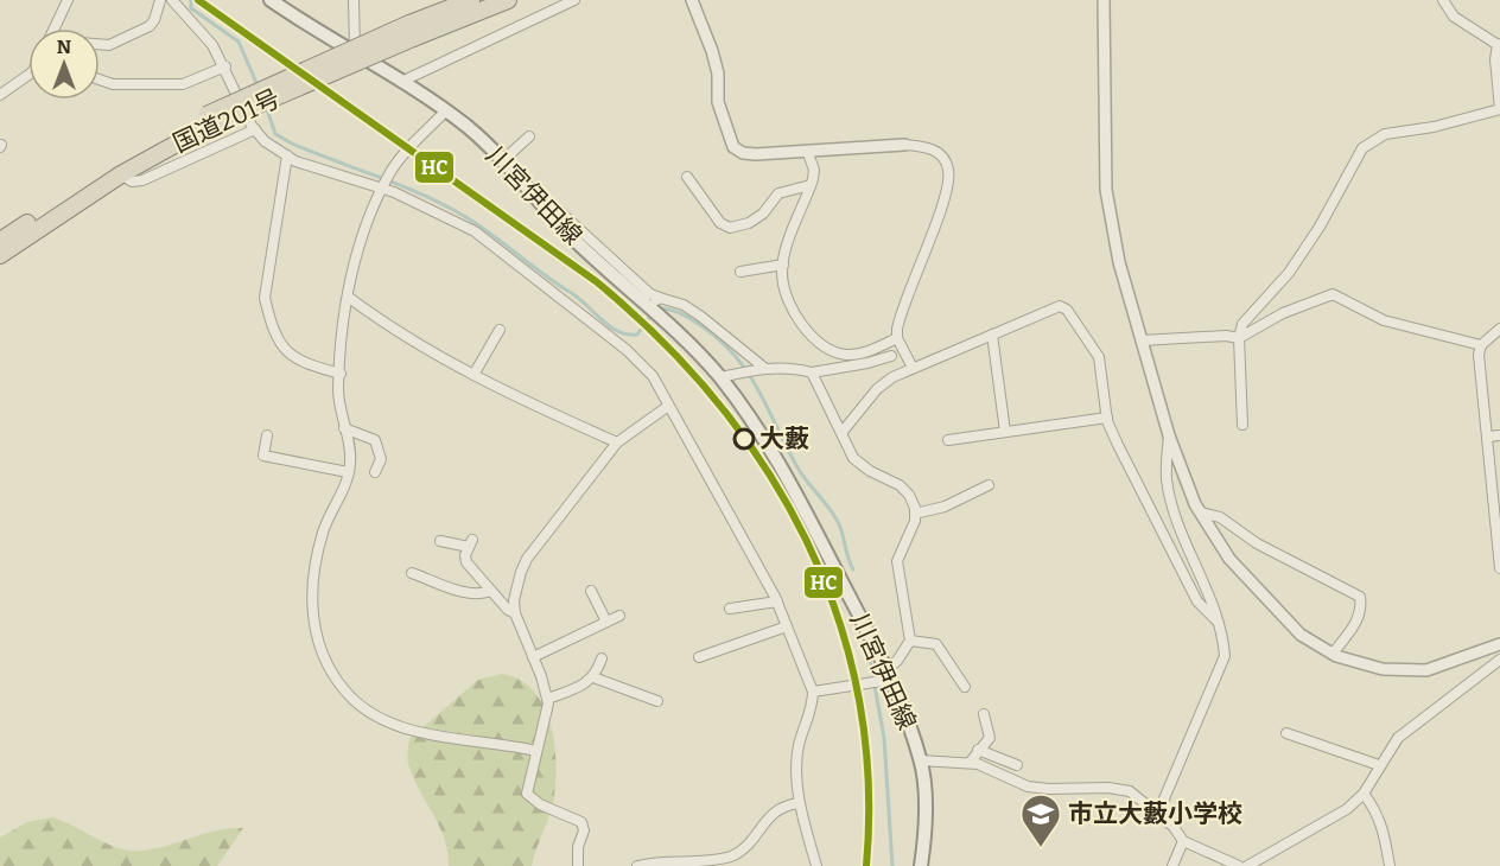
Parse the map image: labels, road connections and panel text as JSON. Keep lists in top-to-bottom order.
{
  "streets": {
    "highway": ["国道201号"],
    "main road": ["川宮伊田線"]
  },
  "places": {
    "other": ["大藪"],
    "school or university": ["市立大藪小学校"]
  },
  "lines": ["transit line HC"],
  "north": "top"
}
